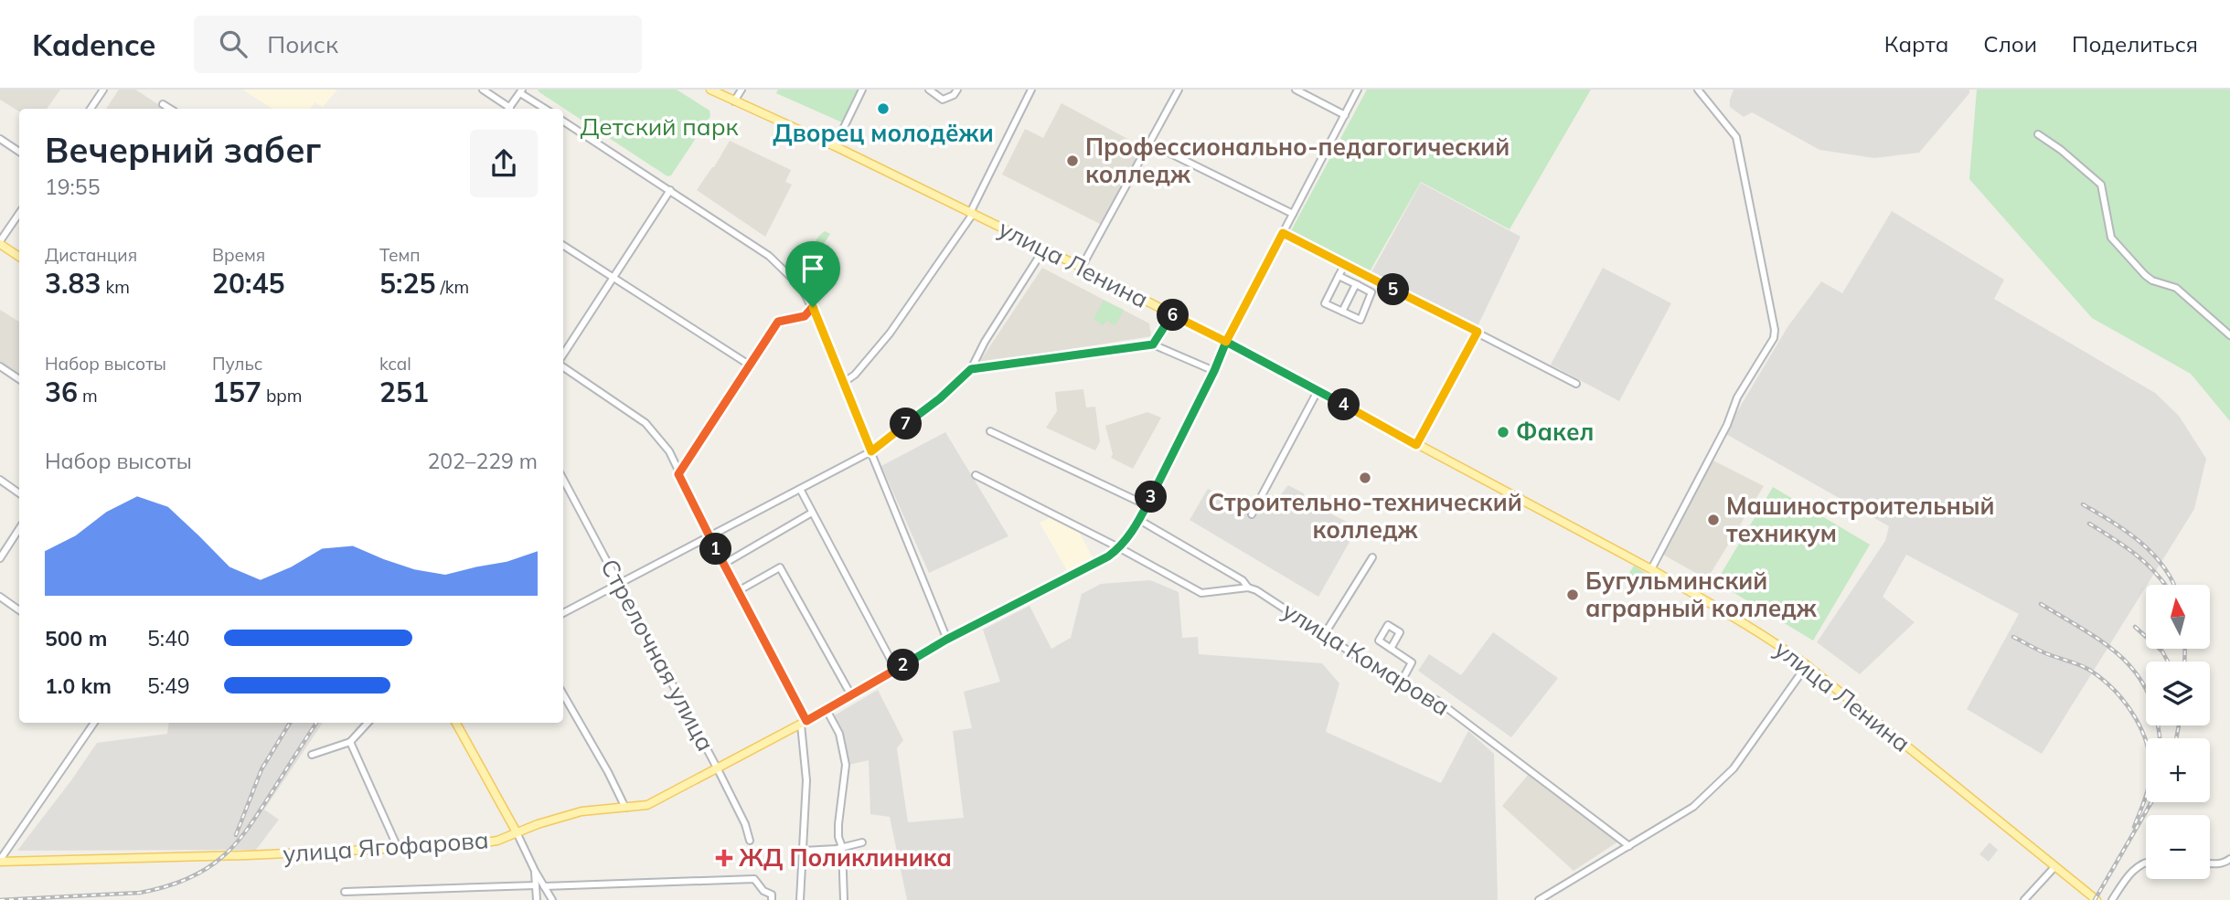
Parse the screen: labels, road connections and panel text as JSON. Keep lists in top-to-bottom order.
{
  "streets": {
    "main road": ["улица Ленина", "улица Ягофарова"],
    "street": ["Стрелочная улица", "улица Комарова"]
  },
  "crossings": [
    ["Стрелочная улица", "улица Ягофарова"]
  ],
  "parks": ["Детский парк"],
  "places": {
    "other": [
      "Дворец молодёжи",
      "Профессионально-педагогический колледж",
      "Факел",
      "Строительно-технический колледж",
      "Машиностроительный техникум",
      "Бугульминский аграрный колледж"
    ],
    "health": ["ЖД Поликлиника"]
  },
  "north": "top",
  "page": {
    "header": "Kadence",
    "search": "Поиск",
    "nav": ["Карта", "Слои", "Поделиться"],
    "heading": ["Вечерний забег", "19:55"],
    "stats": [
      ["Дистанция", "3.83 km"],
      ["Время", "20:45"],
      ["Темп", "5:25 /km"],
      ["Набор высоты", "36 m"],
      ["Пульс", "157 bpm"],
      ["kcal", "251"]
    ],
    "pins": [
      "5",
      "6",
      "4",
      "7",
      "3",
      "1",
      "2"
    ],
    "chart": ["Набор высоты", "202–229 m"],
    "map_buttons": ["+", "−"],
    "list": [
      {
        "name": "500 m",
        "note": "5:40"
      },
      {
        "name": "1.0 km",
        "note": "5:49"
      }
    ]
  }
}
